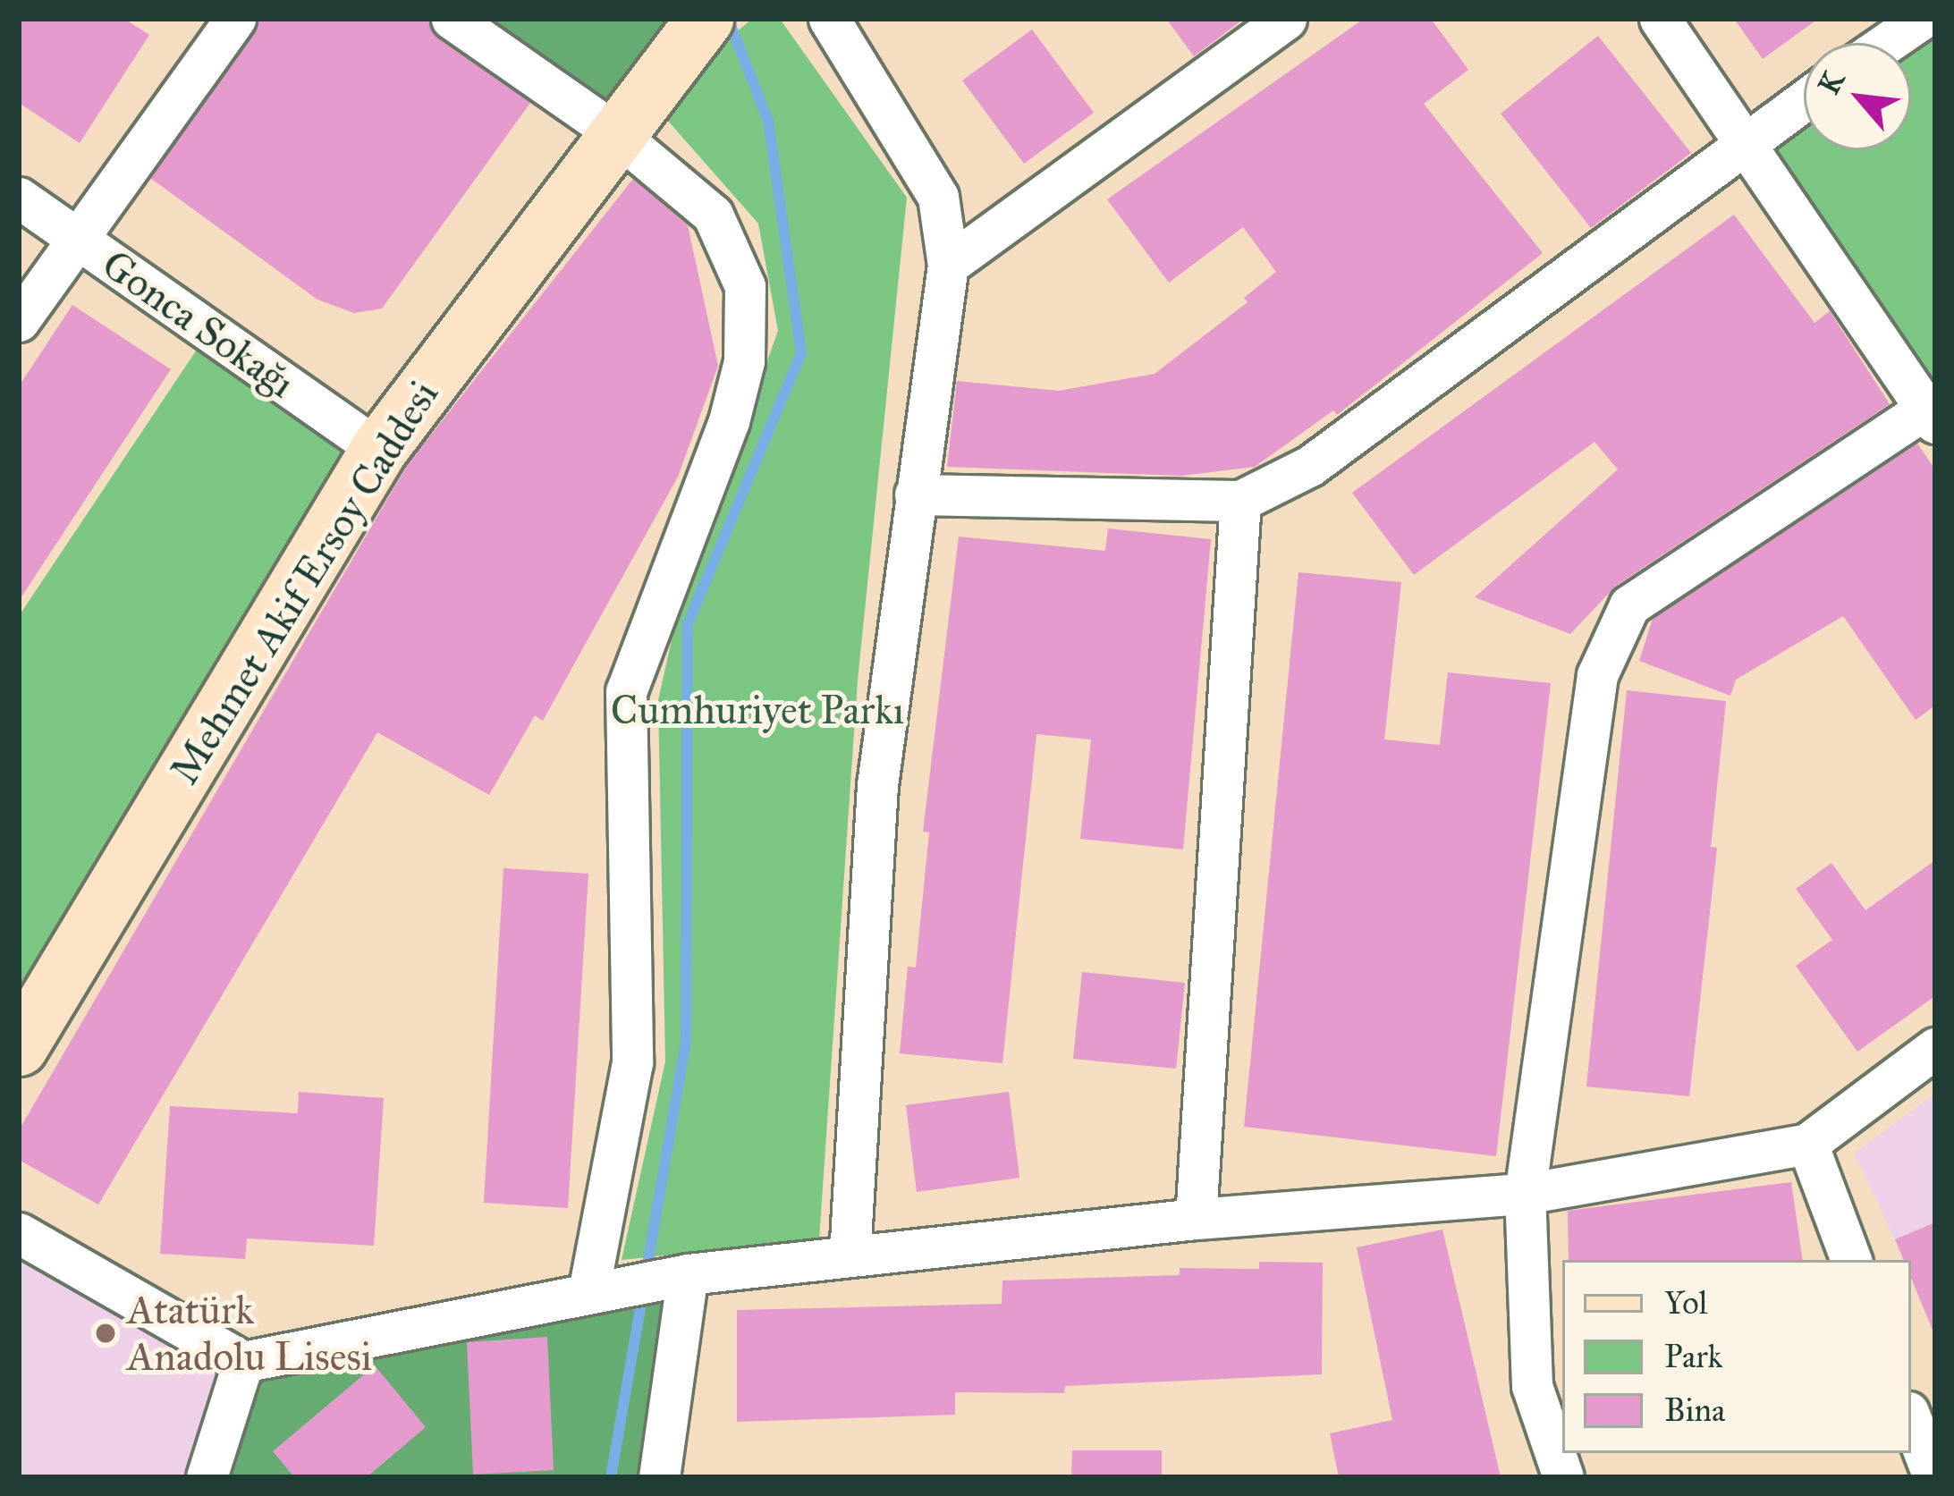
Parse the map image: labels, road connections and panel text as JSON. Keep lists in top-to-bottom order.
{
  "streets": {
    "main road": ["Mehmet Akif Ersoy Caddesi"],
    "street": ["Gonca Sokağı"]
  },
  "crossings": [
    ["Gonca Sokağı", "Mehmet Akif Ersoy Caddesi"]
  ],
  "parks": ["Cumhuriyet Parkı"],
  "places": ["Atatürk Anadolu Lisesi"],
  "legend": ["Yol", "Park", "Bina"],
  "north": "top left"
}
